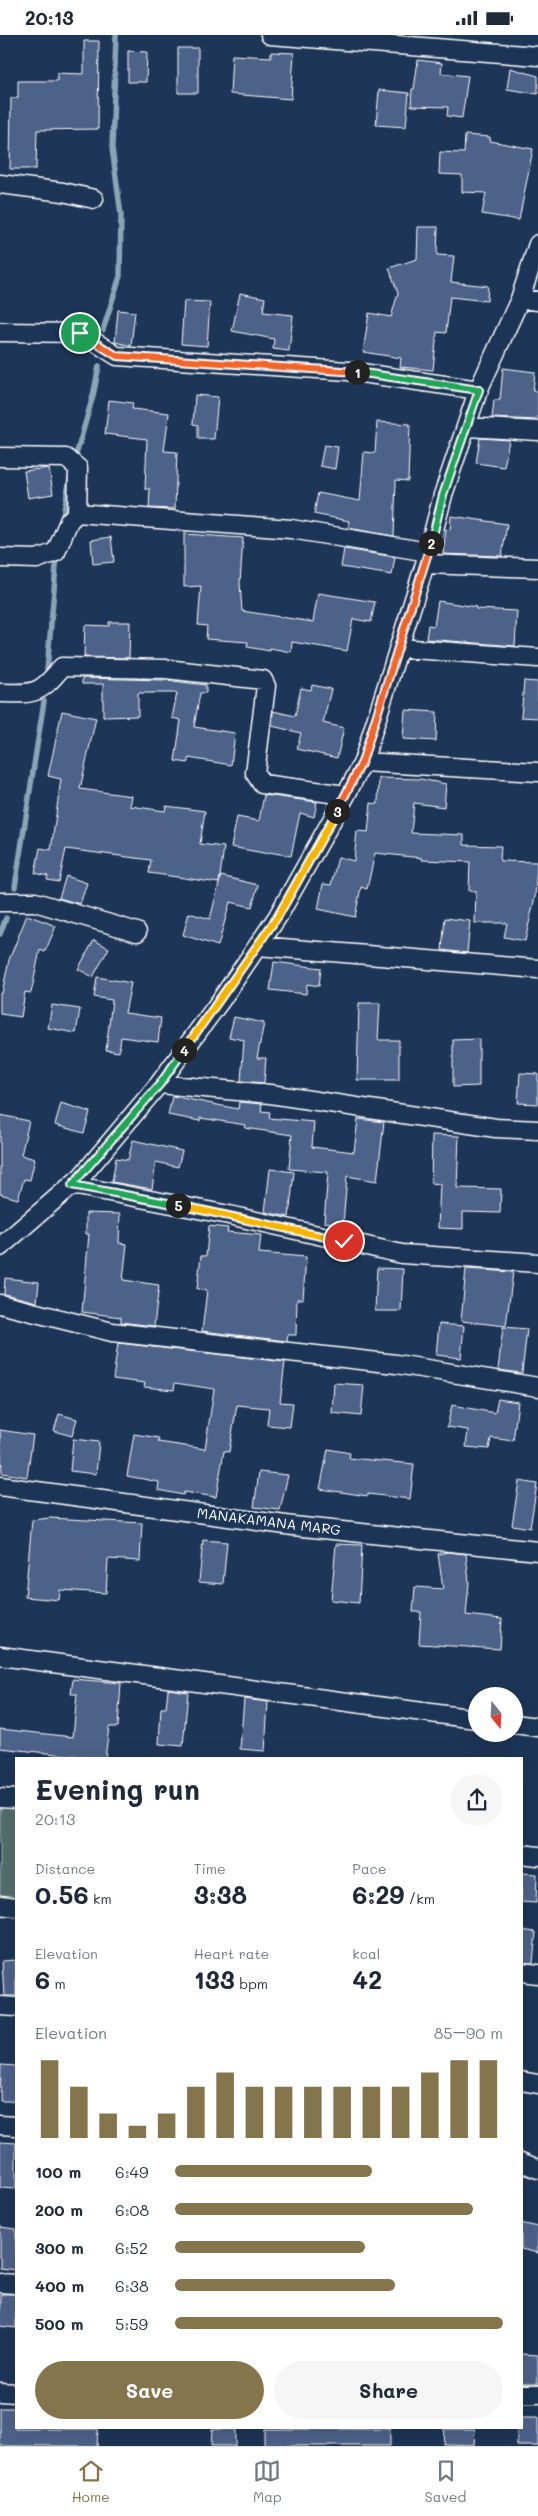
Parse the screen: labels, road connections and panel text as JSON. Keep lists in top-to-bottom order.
{
  "streets": {
    "street": ["MANAKAMANA MARG"]
  },
  "north": "bottom",
  "page": {
    "status": "20:13",
    "pins": [
      "1",
      "2",
      "3",
      "4",
      "5"
    ],
    "heading": ["Evening run", "20:13"],
    "stats": [
      ["Distance", "0.56 km"],
      ["Time", "3:38"],
      ["Pace", "6:29 /km"],
      ["Elevation", "6 m"],
      ["Heart rate", "133 bpm"],
      ["kcal", "42"]
    ],
    "chart": ["Elevation", "85–90 m"],
    "list": [
      {
        "name": "100 m",
        "note": "6:49"
      },
      {
        "name": "200 m",
        "note": "6:08"
      },
      {
        "name": "300 m",
        "note": "6:52"
      },
      {
        "name": "400 m",
        "note": "6:38"
      },
      {
        "name": "500 m",
        "note": "5:59"
      }
    ],
    "buttons": ["Save", "Share"],
    "tabs": ["Home", "Map", "Saved"]
  }
}
